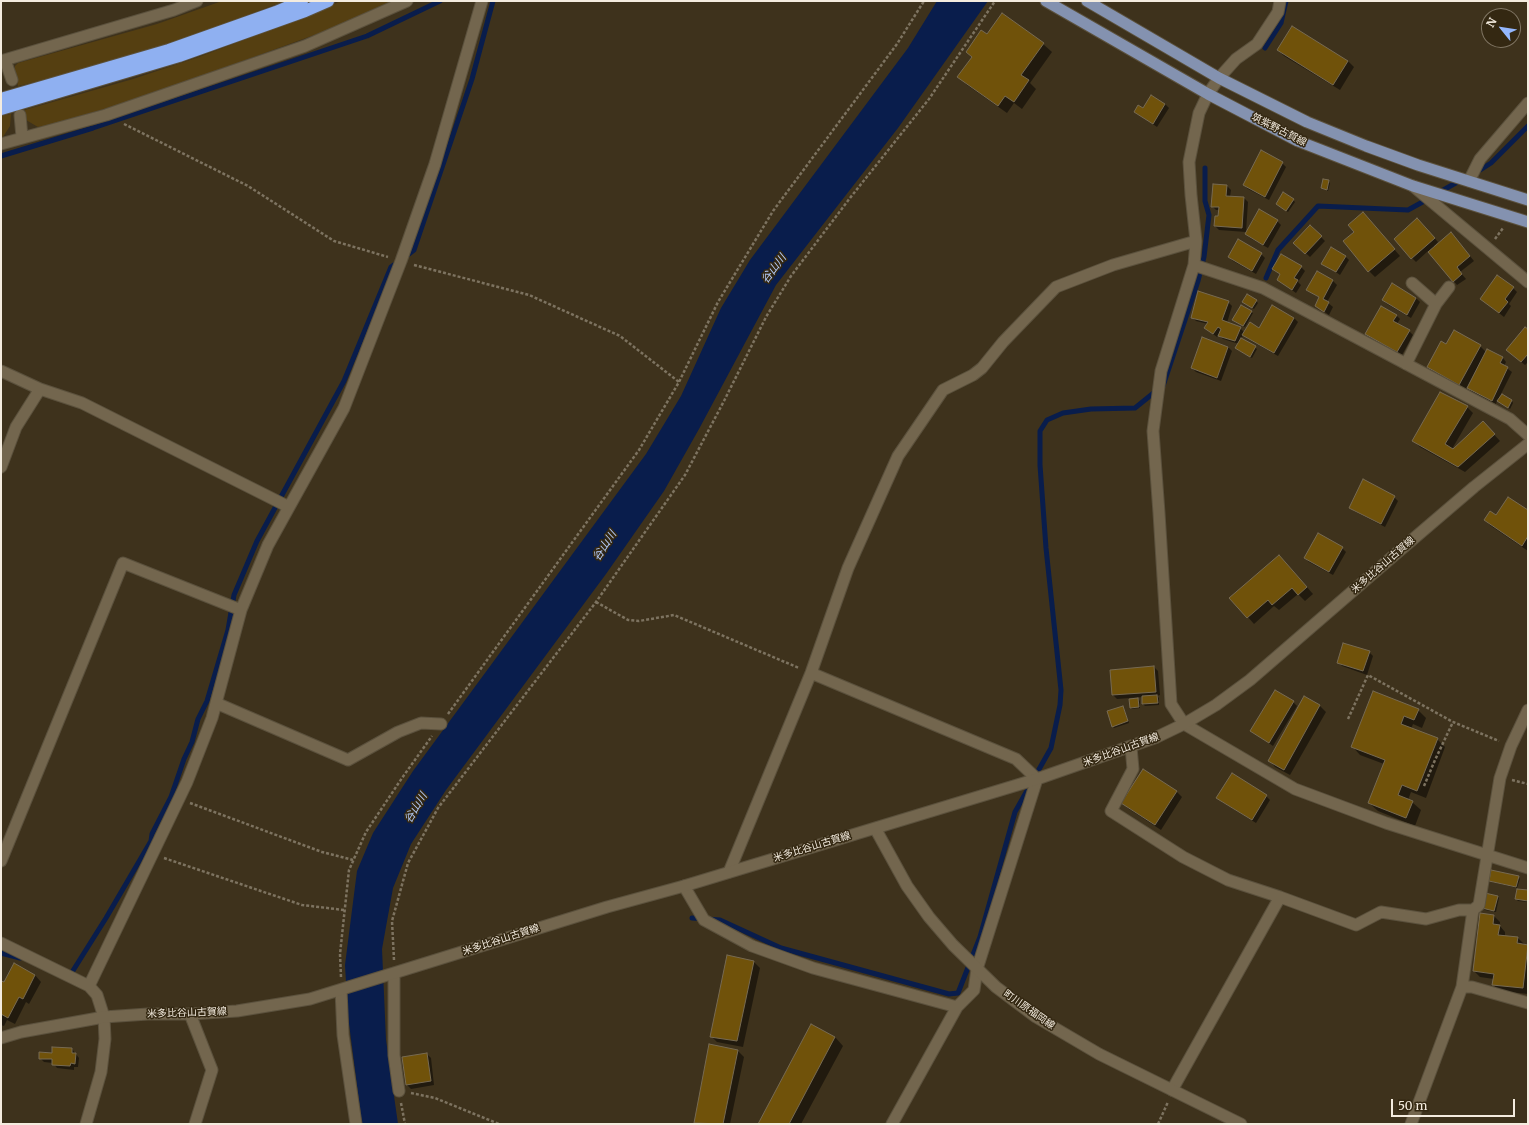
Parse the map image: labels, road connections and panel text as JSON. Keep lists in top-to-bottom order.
{
  "streets": {
    "main road": ["筑紫野古賀線"],
    "street": ["米多比谷山古賀線", "町川原福岡線"]
  },
  "crossings": [
    ["米多比谷山古賀線", "町川原福岡線"]
  ],
  "water": ["谷山川"],
  "scale_bar": "50 m",
  "north": "top left"
}
